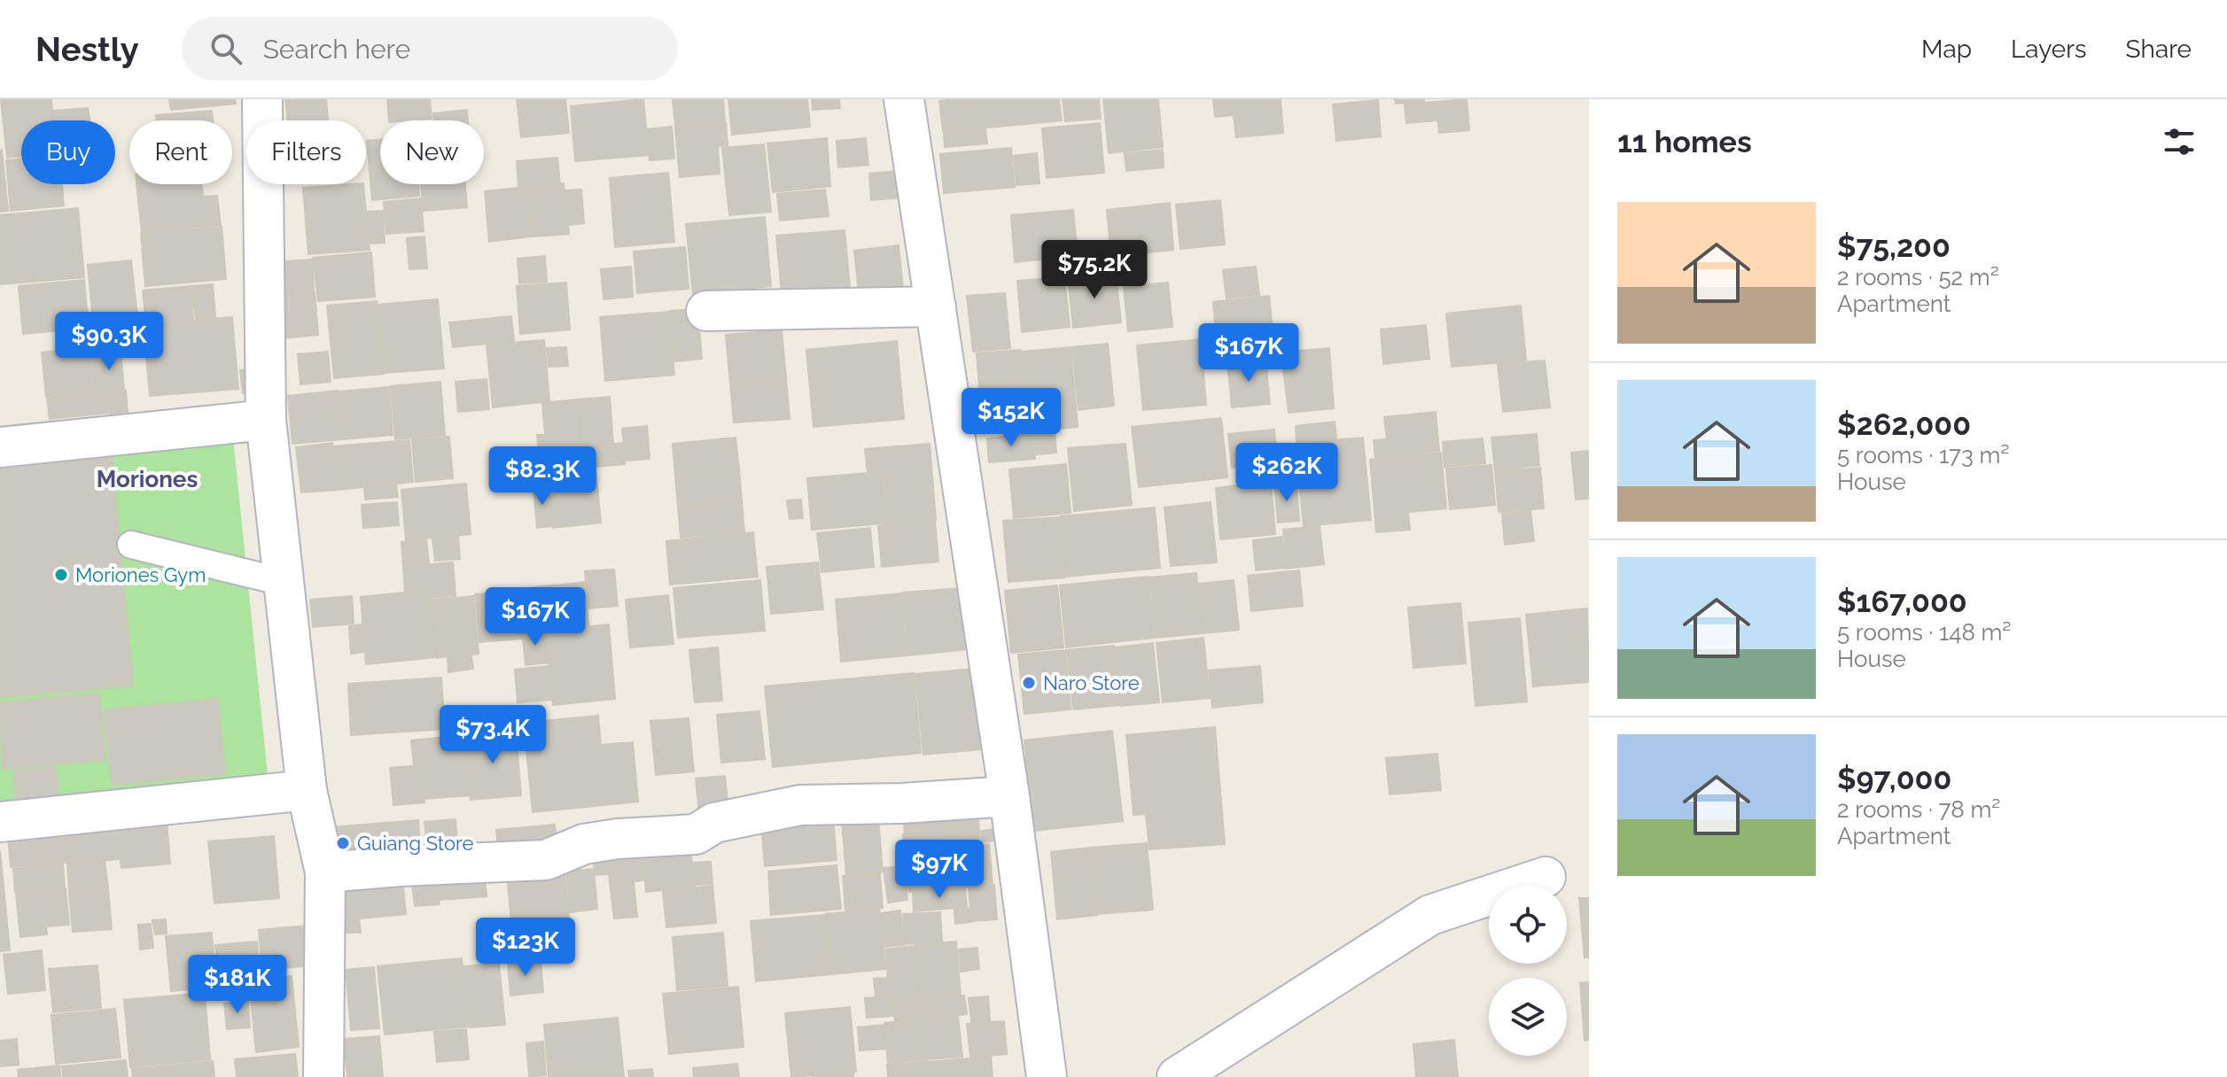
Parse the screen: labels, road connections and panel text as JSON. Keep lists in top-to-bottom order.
{
  "districts": ["Moriones"],
  "places": ["Moriones Gym", "Naro Store", "Guiang Store"],
  "page": {
    "header": "Nestly",
    "search": "Search here",
    "nav": ["Map", "Layers", "Share"],
    "heading": "11 homes",
    "chip": [
      "Buy",
      "Rent",
      "Filters",
      "New"
    ],
    "list": [
      {
        "name": "$75,200",
        "note": "2 rooms · 52 m² · Apartment"
      },
      {
        "name": "$262,000",
        "note": "5 rooms · 173 m² · House"
      },
      {
        "name": "$167,000",
        "note": "5 rooms · 148 m² · House"
      },
      {
        "name": "$97,000",
        "note": "2 rooms · 78 m² · Apartment"
      }
    ],
    "price": [
      "$75.2K",
      "$90.3K",
      "$167K",
      "$152K",
      "$262K",
      "$82.3K",
      "$167K",
      "$73.4K",
      "$97K",
      "$123K",
      "$181K"
    ]
  }
}
